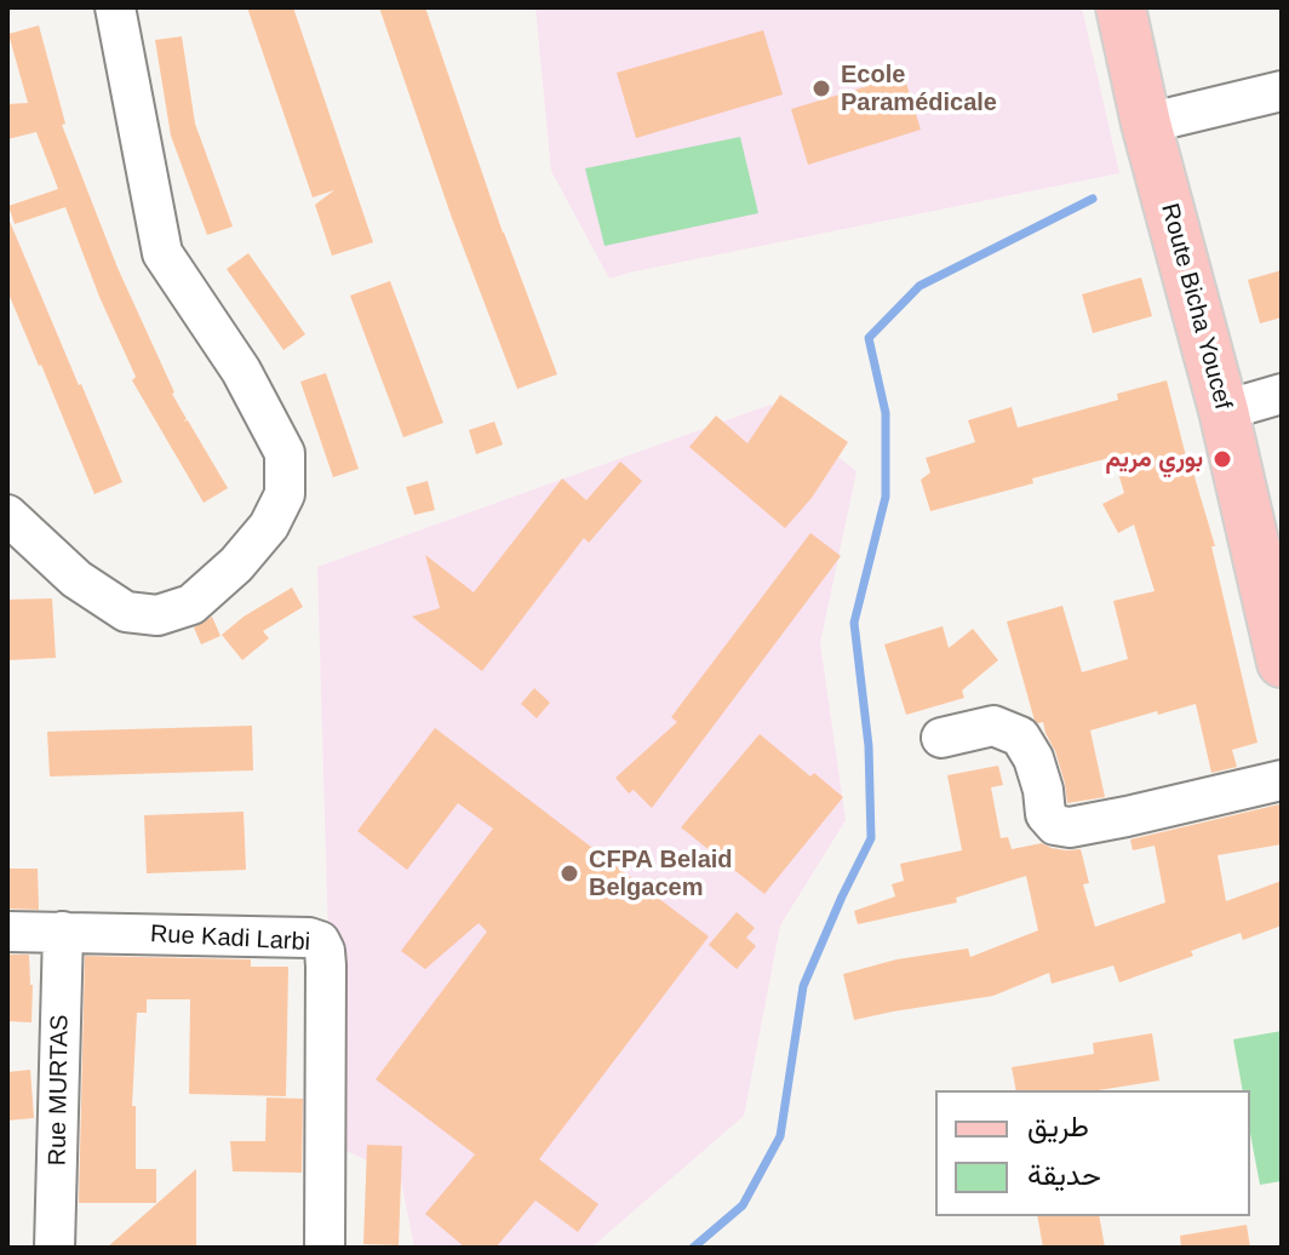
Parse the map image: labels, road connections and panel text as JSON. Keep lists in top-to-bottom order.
{
  "streets": {
    "main road": ["Route Bicha Youcef"],
    "street": ["Rue Kadi Larbi", "Rue MURTAS"]
  },
  "crossings": [
    ["Rue Kadi Larbi", "Rue MURTAS"]
  ],
  "places": ["Ecole Paramédicale", "بوري مريم", "CFPA Belaid Belgacem"],
  "legend": ["طريق", "حديقة"]
}
